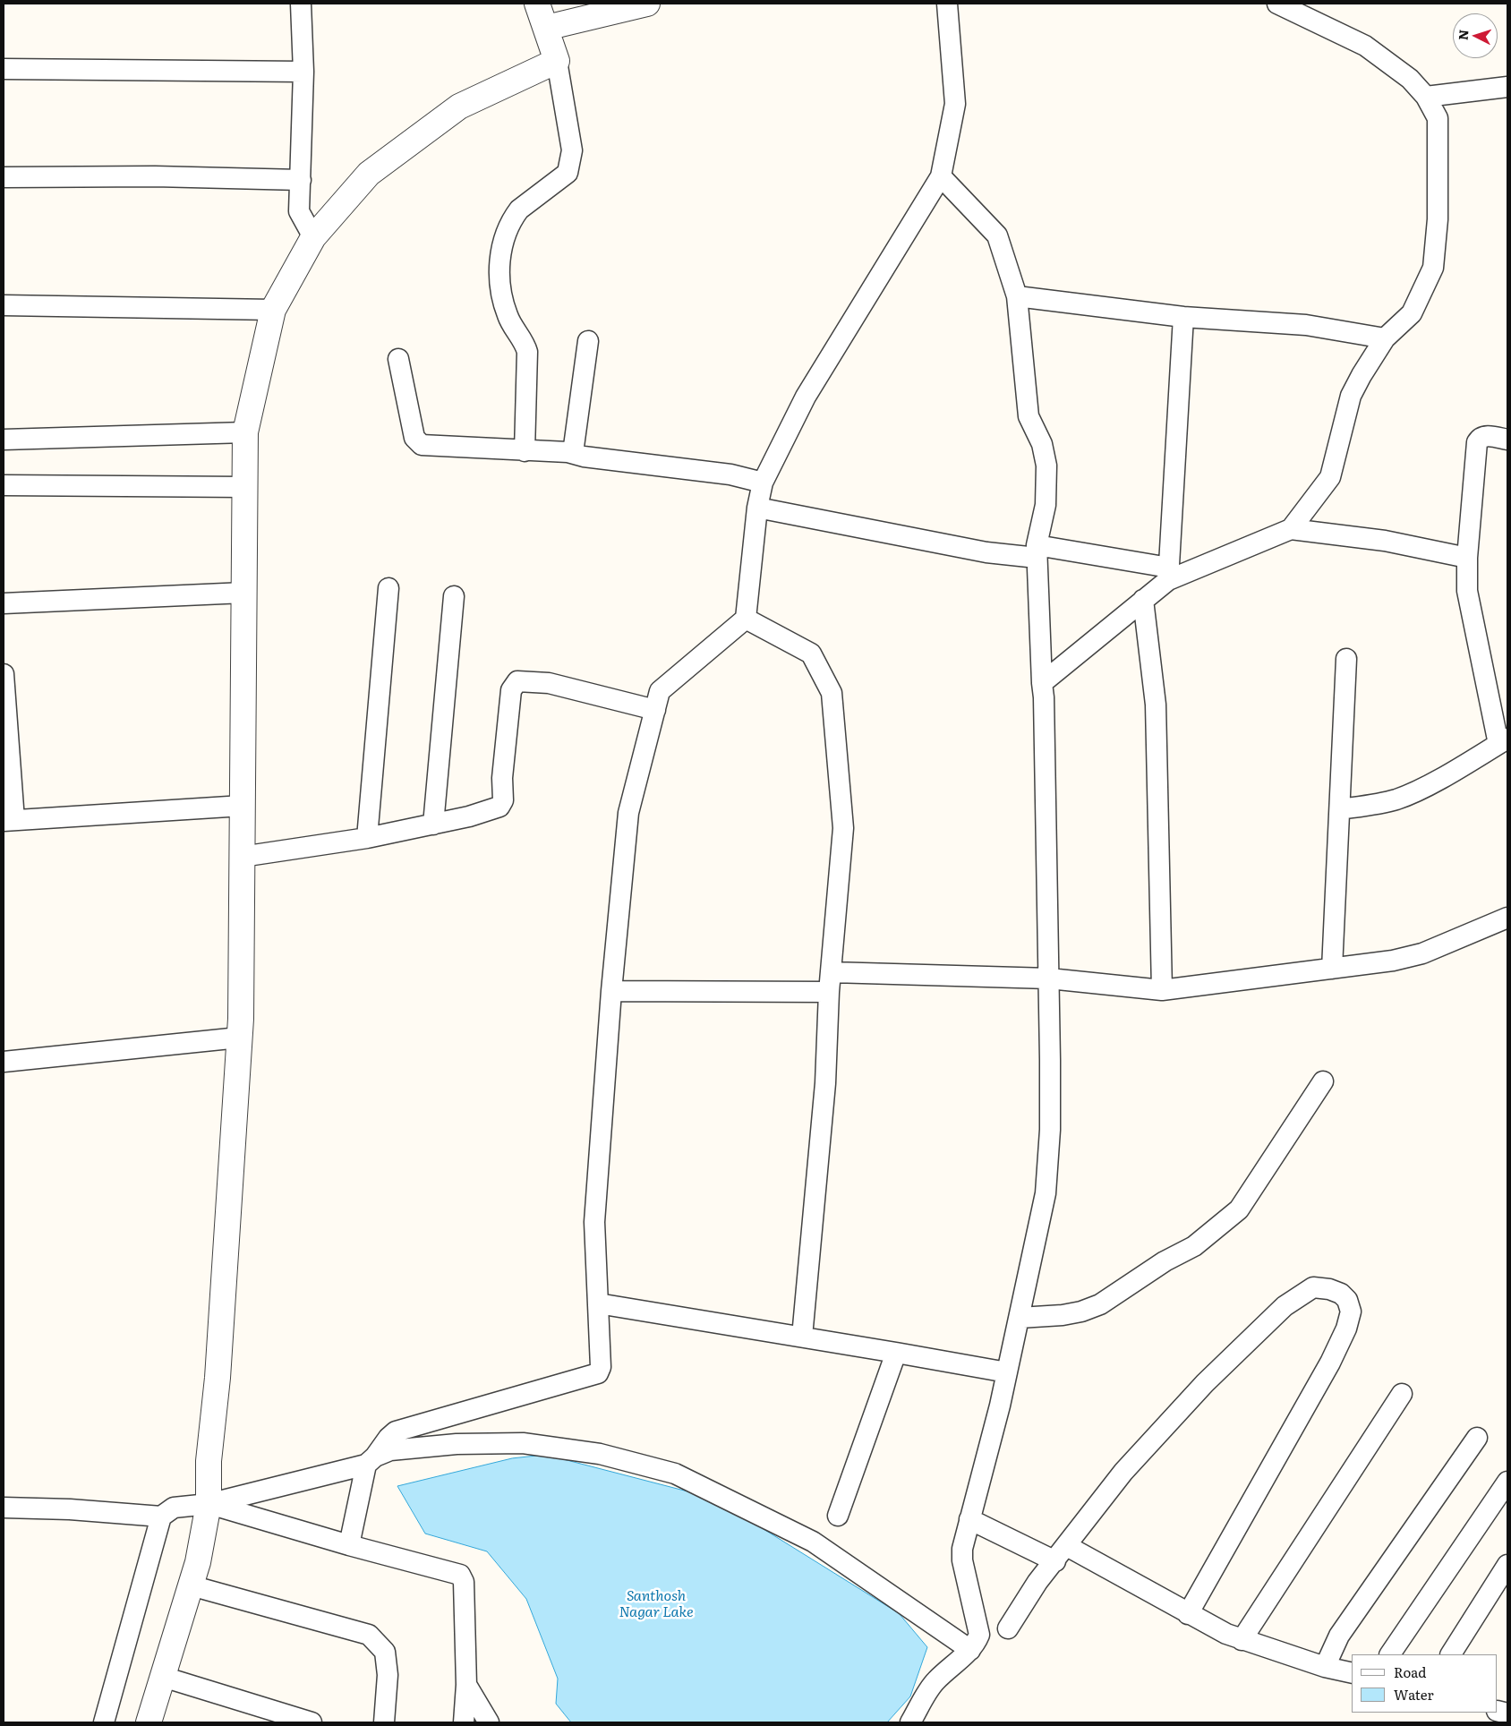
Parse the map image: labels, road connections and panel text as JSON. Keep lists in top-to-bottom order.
{
  "water": ["Santhosh Nagar Lake"],
  "legend": ["Road", "Water"],
  "north": "left"
}
